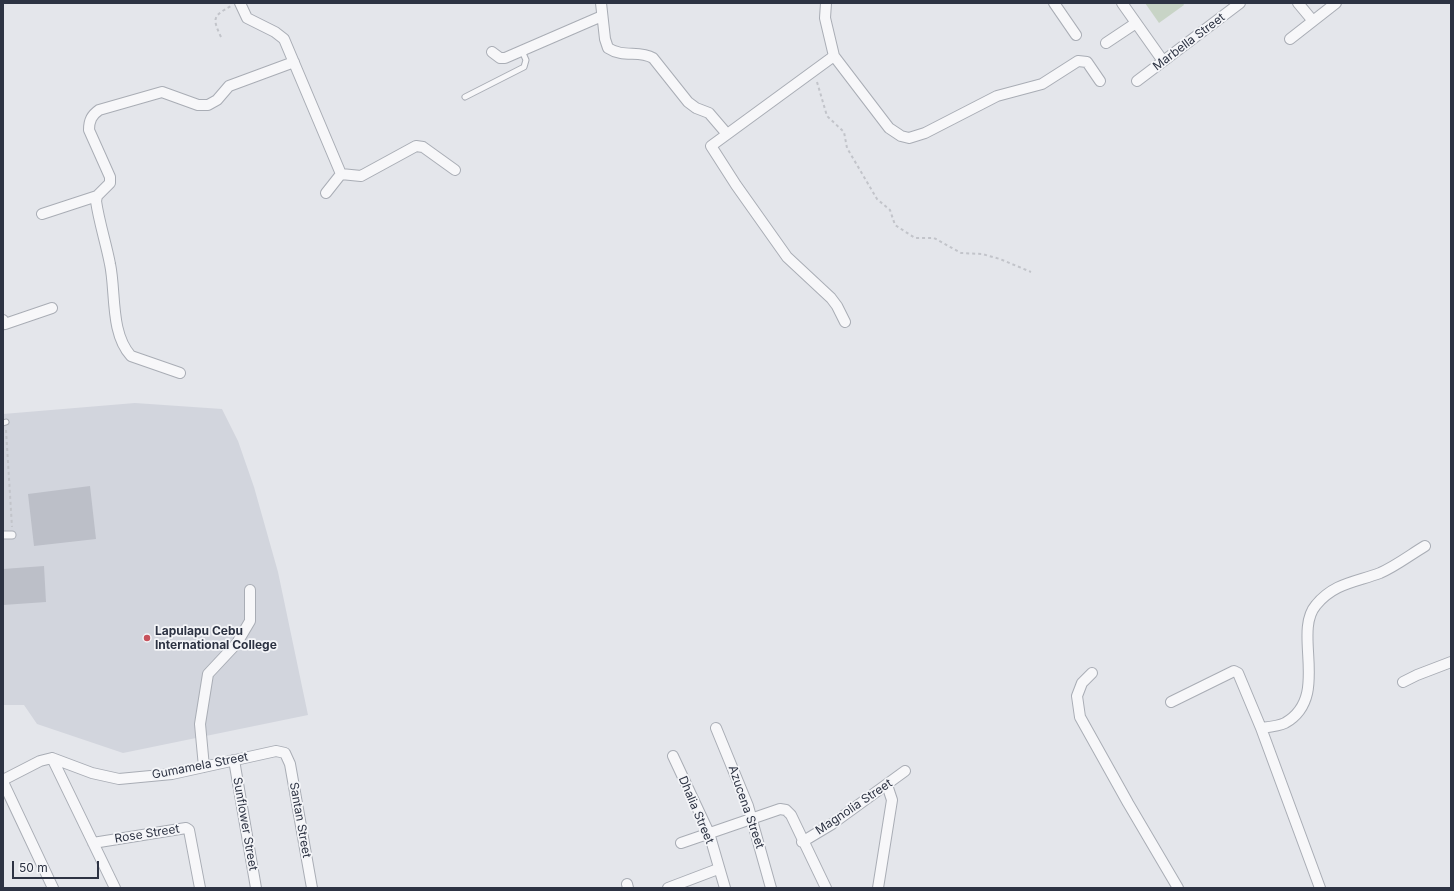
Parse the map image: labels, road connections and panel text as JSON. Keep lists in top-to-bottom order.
{
  "streets": {
    "street": [
      "Marbella Street",
      "Gumamela Street",
      "Azucena Street",
      "Magnolia Street",
      "Dhalia Street",
      "Santan Street",
      "Sunflower Street",
      "Rose Street"
    ]
  },
  "crossings": [
    ["Gumamela Street", "Santan Street"],
    ["Gumamela Street", "Sunflower Street"]
  ],
  "places": ["Lapulapu Cebu International College"],
  "scale_bar": "50 m"
}
